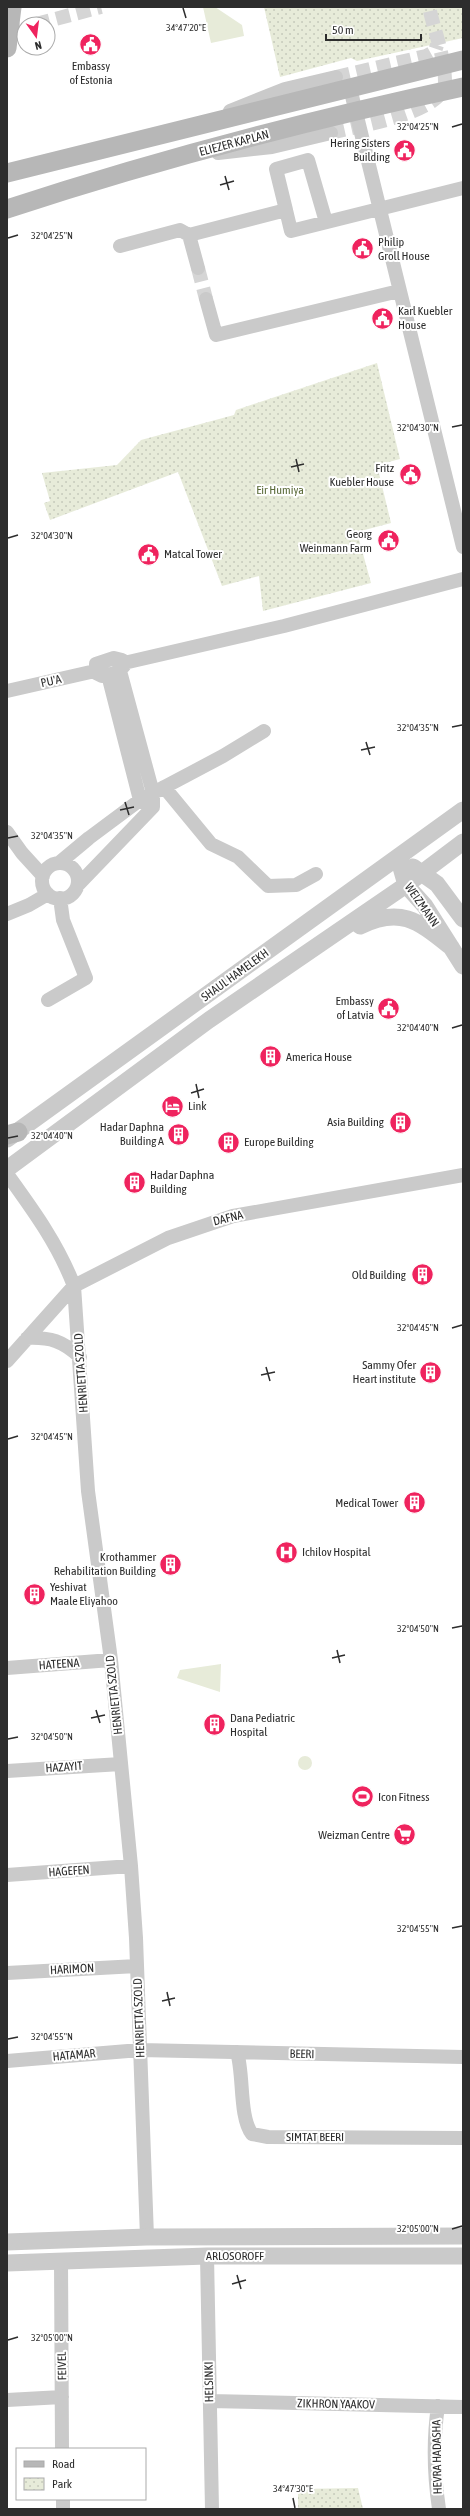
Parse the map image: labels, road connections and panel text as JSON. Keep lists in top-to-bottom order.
{
  "streets": {
    "main road": ["ELIEZER KAPLAN"],
    "street": [
      "PU'A",
      "WEIZMANN",
      "SHAUL HAMELEKH",
      "DAFNA",
      "HENRIETTA SZOLD",
      "HATEENA",
      "HAZAYIT",
      "HAGEFEN",
      "HARIMON",
      "BEERI",
      "HATAMAR",
      "SIMTAT BEERI",
      "ARLOSOROFF",
      "FEIVEL",
      "HELSINKI",
      "ZIKHRON YAAKOV",
      "HEVRA HADASHA"
    ]
  },
  "crossings": [
    ["WEIZMANN", "SHAUL HAMELEKH"],
    ["DAFNA", "HENRIETTA SZOLD"],
    ["HENRIETTA SZOLD", "HATEENA"],
    ["HENRIETTA SZOLD", "HAZAYIT"],
    ["HENRIETTA SZOLD", "HAGEFEN"],
    ["HENRIETTA SZOLD", "HARIMON"],
    ["HENRIETTA SZOLD", "BEERI"],
    ["HENRIETTA SZOLD", "HATAMAR"],
    ["HENRIETTA SZOLD", "ARLOSOROFF"],
    ["BEERI", "HATAMAR"],
    ["BEERI", "SIMTAT BEERI"],
    ["ARLOSOROFF", "FEIVEL"],
    ["ARLOSOROFF", "HELSINKI"],
    ["HELSINKI", "ZIKHRON YAAKOV"],
    ["ZIKHRON YAAKOV", "HEVRA HADASHA"]
  ],
  "parks": ["Eir Humiya"],
  "places": {
    "public building": [
      "Embassy of Estonia",
      "Hering Sisters Building",
      "Philip Groll House",
      "Karl Kuebler House",
      "Fritz Kuebler House",
      "Georg Weinmann Farm",
      "Matcal Tower",
      "Embassy of Latvia"
    ],
    "building": [
      "America House",
      "Asia Building",
      "Hadar Daphna Building A",
      "Europe Building",
      "Hadar Daphna Building",
      "Old Building",
      "Sammy Ofer Heart institute",
      "Medical Tower",
      "Krothammer Rehabilitation Building",
      "Yeshivat Maale Eliyahoo",
      "Dana Pediatric Hospital"
    ],
    "hotel": ["Link"],
    "hospital": ["Ichilov Hospital"],
    "sports": ["Icon Fitness"],
    "supermarket": ["Weizman Centre"]
  },
  "legend": ["Road", "Park"],
  "scale_bar": "50 m",
  "north": "bottom",
  "coordinates": [
    "34°47'20\"E",
    "32°04'25\"N",
    "32°04'30\"N",
    "32°04'35\"N",
    "32°04'40\"N",
    "32°04'45\"N",
    "32°04'50\"N",
    "32°04'55\"N",
    "32°05'00\"N",
    "34°47'30\"E"
  ]
}
